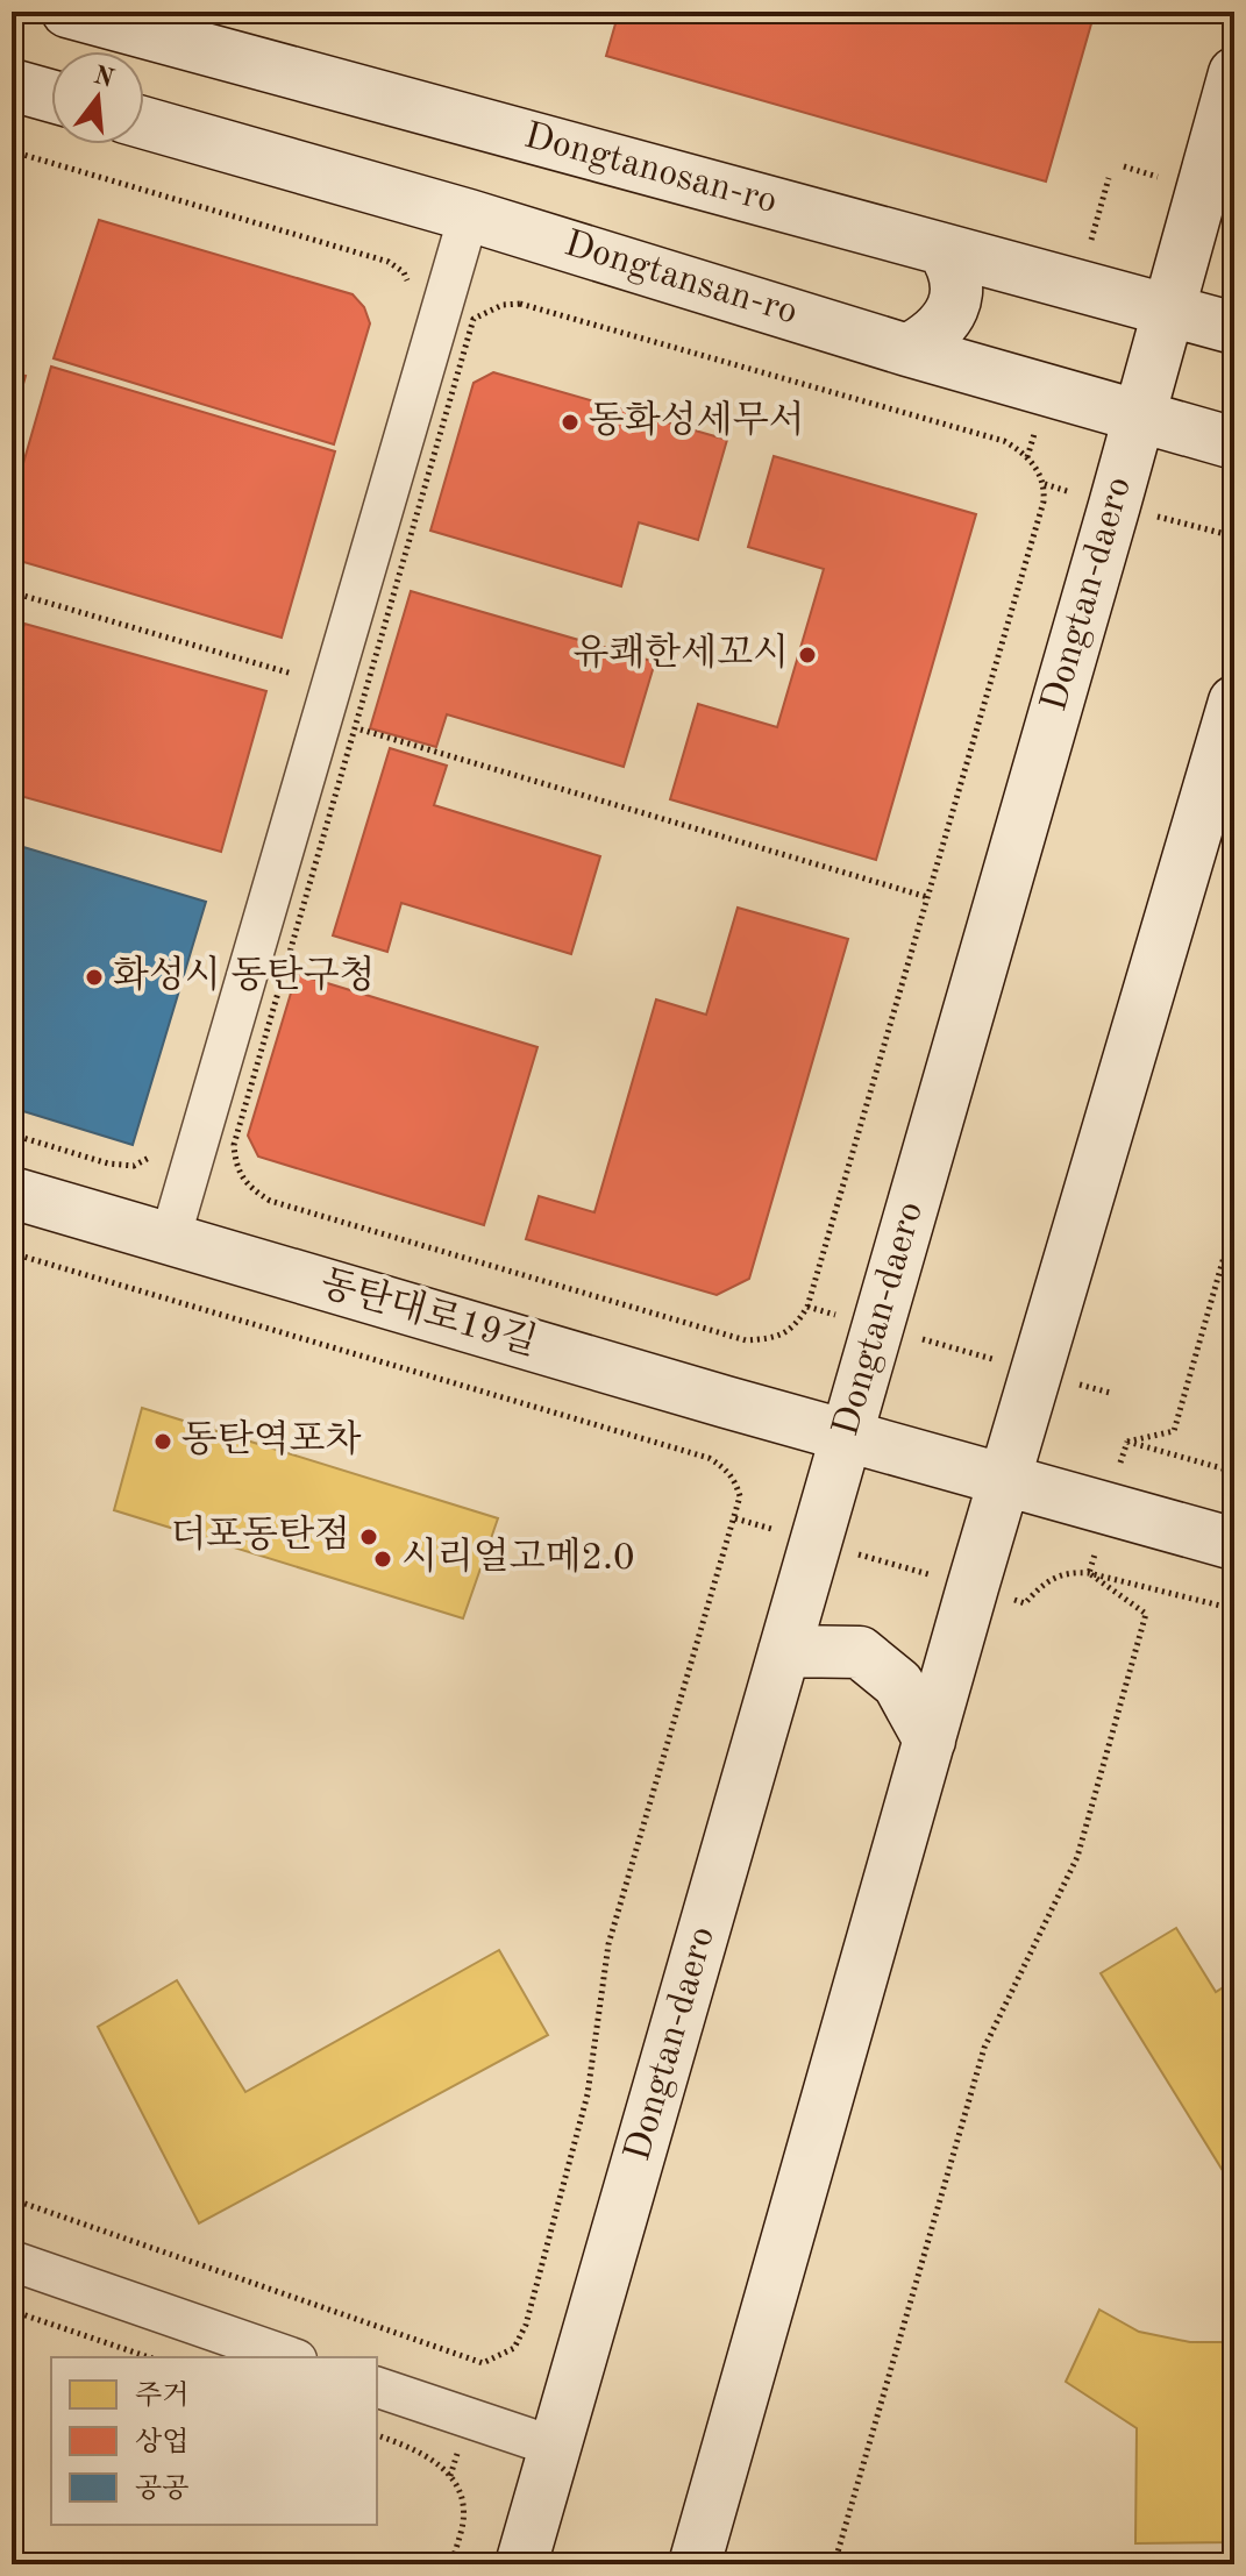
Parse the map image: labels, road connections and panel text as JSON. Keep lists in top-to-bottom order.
{
  "streets": {
    "main road": [
      "Dongtanosan-ro",
      "Dongtansan-ro",
      "Dongtan-daero",
      "동탄대로19길"
    ]
  },
  "crossings": [
    ["Dongtanosan-ro", "Dongtan-daero"],
    ["Dongtansan-ro", "Dongtan-daero"],
    ["Dongtan-daero", "동탄대로19길"]
  ],
  "places": [
    "동화성세무서",
    "유쾌한세꼬시",
    "화성시 동탄구청",
    "동탄역포차",
    "더포동탄점",
    "시리얼고메2.0"
  ],
  "legend": ["주거", "상업", "공공"],
  "north": "top"
}
